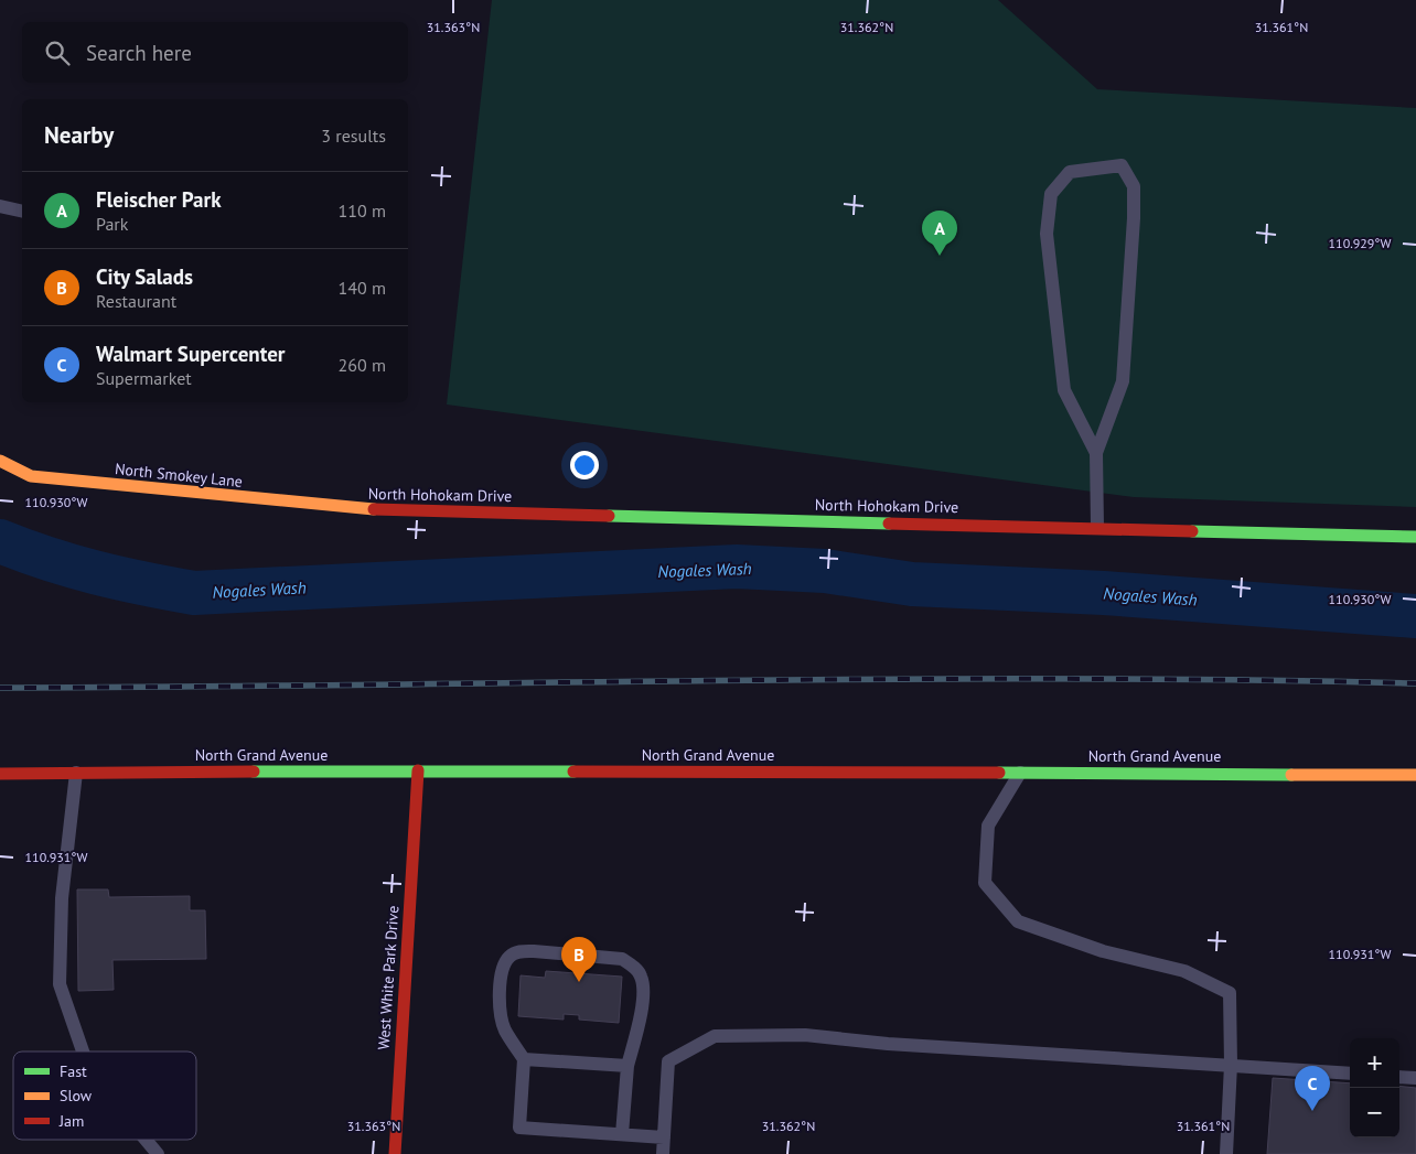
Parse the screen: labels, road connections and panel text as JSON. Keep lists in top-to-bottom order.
{
  "streets": {
    "street": [
      "North Smokey Lane",
      "North Hohokam Drive",
      "North Grand Avenue",
      "West White Park Drive"
    ]
  },
  "crossings": [
    ["North Smokey Lane", "North Hohokam Drive"],
    ["North Grand Avenue", "West White Park Drive"]
  ],
  "water": ["Nogales Wash"],
  "legend": ["Fast", "Slow", "Jam"],
  "page": {
    "search": "Search here",
    "heading": ["Nearby", "3 results"],
    "list": [
      {
        "mark": "A",
        "name": "Fleischer Park",
        "note": "Park",
        "value": "110 m"
      },
      {
        "mark": "B",
        "name": "City Salads",
        "note": "Restaurant",
        "value": "140 m"
      },
      {
        "mark": "C",
        "name": "Walmart Supercenter",
        "note": "Supermarket",
        "value": "260 m"
      }
    ],
    "pins": ["A", "B", "C"],
    "map_buttons": ["+", "−"]
  },
  "coordinates": [
    "31.363°N",
    "31.362°N",
    "31.361°N",
    "110.929°W",
    "110.930°W",
    "110.931°W"
  ]
}
